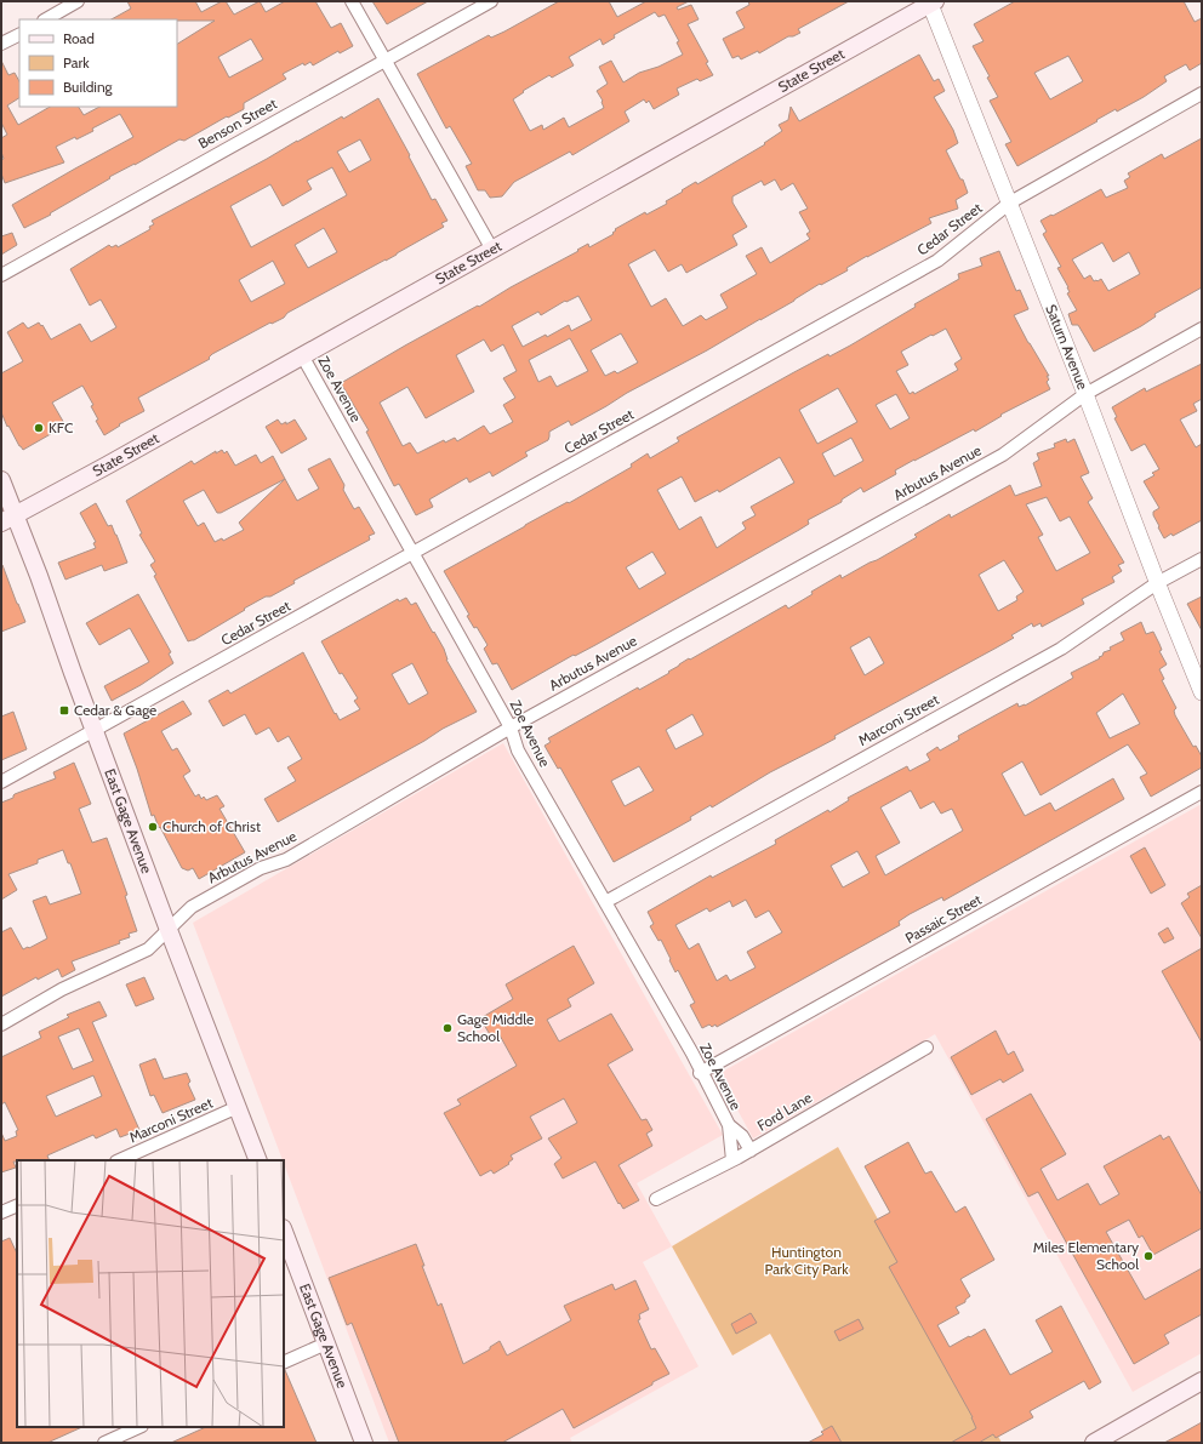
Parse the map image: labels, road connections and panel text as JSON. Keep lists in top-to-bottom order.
{
  "streets": {
    "main road": ["State Street", "East Gage Avenue"],
    "street": [
      "Benson Street",
      "Cedar Street",
      "Saturn Avenue",
      "Zoe Avenue",
      "Arbutus Avenue",
      "Marconi Street",
      "Passaic Street",
      "Ford Lane"
    ]
  },
  "crossings": [
    ["State Street", "Saturn Avenue"],
    ["State Street", "Zoe Avenue"],
    ["State Street", "East Gage Avenue"],
    ["Cedar Street", "Saturn Avenue"],
    ["Cedar Street", "Zoe Avenue"],
    ["Cedar Street", "East Gage Avenue"],
    ["Saturn Avenue", "Arbutus Avenue"],
    ["Saturn Avenue", "Marconi Street"],
    ["Zoe Avenue", "Arbutus Avenue"],
    ["Zoe Avenue", "Marconi Street"],
    ["Zoe Avenue", "Passaic Street"],
    ["Zoe Avenue", "Ford Lane"],
    ["Arbutus Avenue", "East Gage Avenue"],
    ["Marconi Street", "East Gage Avenue"]
  ],
  "parks": ["Huntington Park City Park"],
  "places": {
    "other": [
      "KFC",
      "Church of Christ",
      "Gage Middle School",
      "Miles Elementary School"
    ],
    "transit": ["Cedar & Gage"]
  },
  "legend": ["Road", "Park", "Building"]
}
